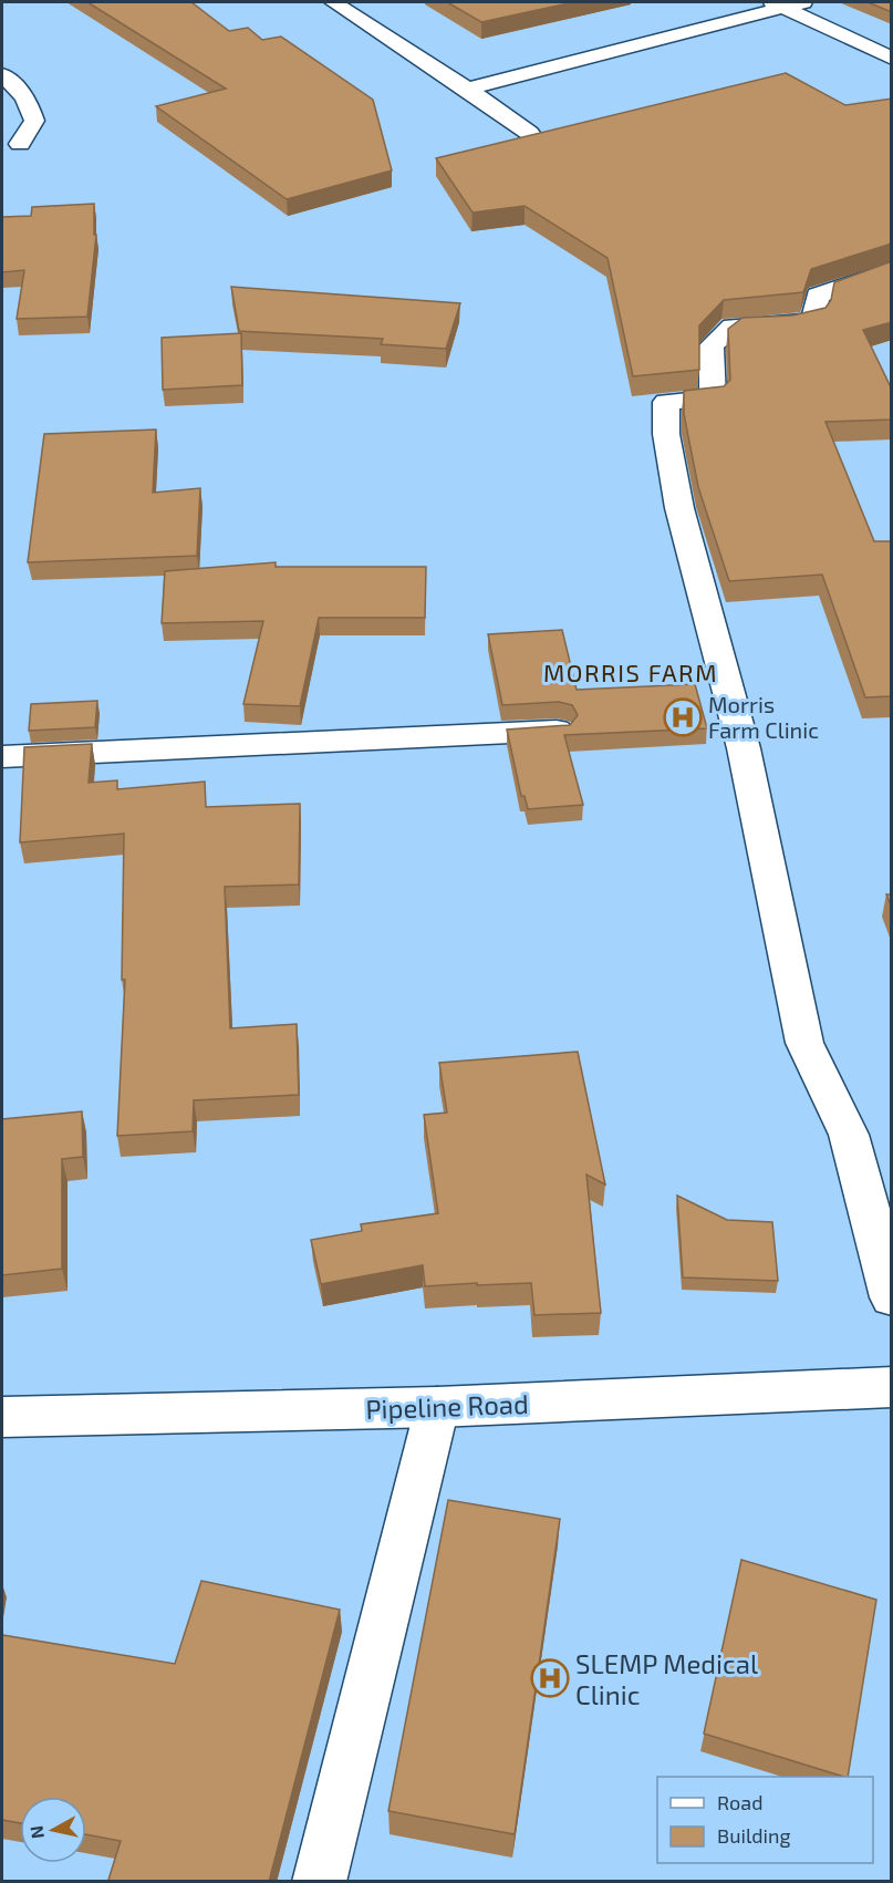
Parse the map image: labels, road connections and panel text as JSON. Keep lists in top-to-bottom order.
{
  "streets": {
    "street": ["Pipeline Road"]
  },
  "districts": ["MORRIS FARM"],
  "places": {
    "hospital": ["Morris Farm Clinic", "SLEMP Medical Clinic"]
  },
  "legend": ["Road", "Building"],
  "north": "left"
}
